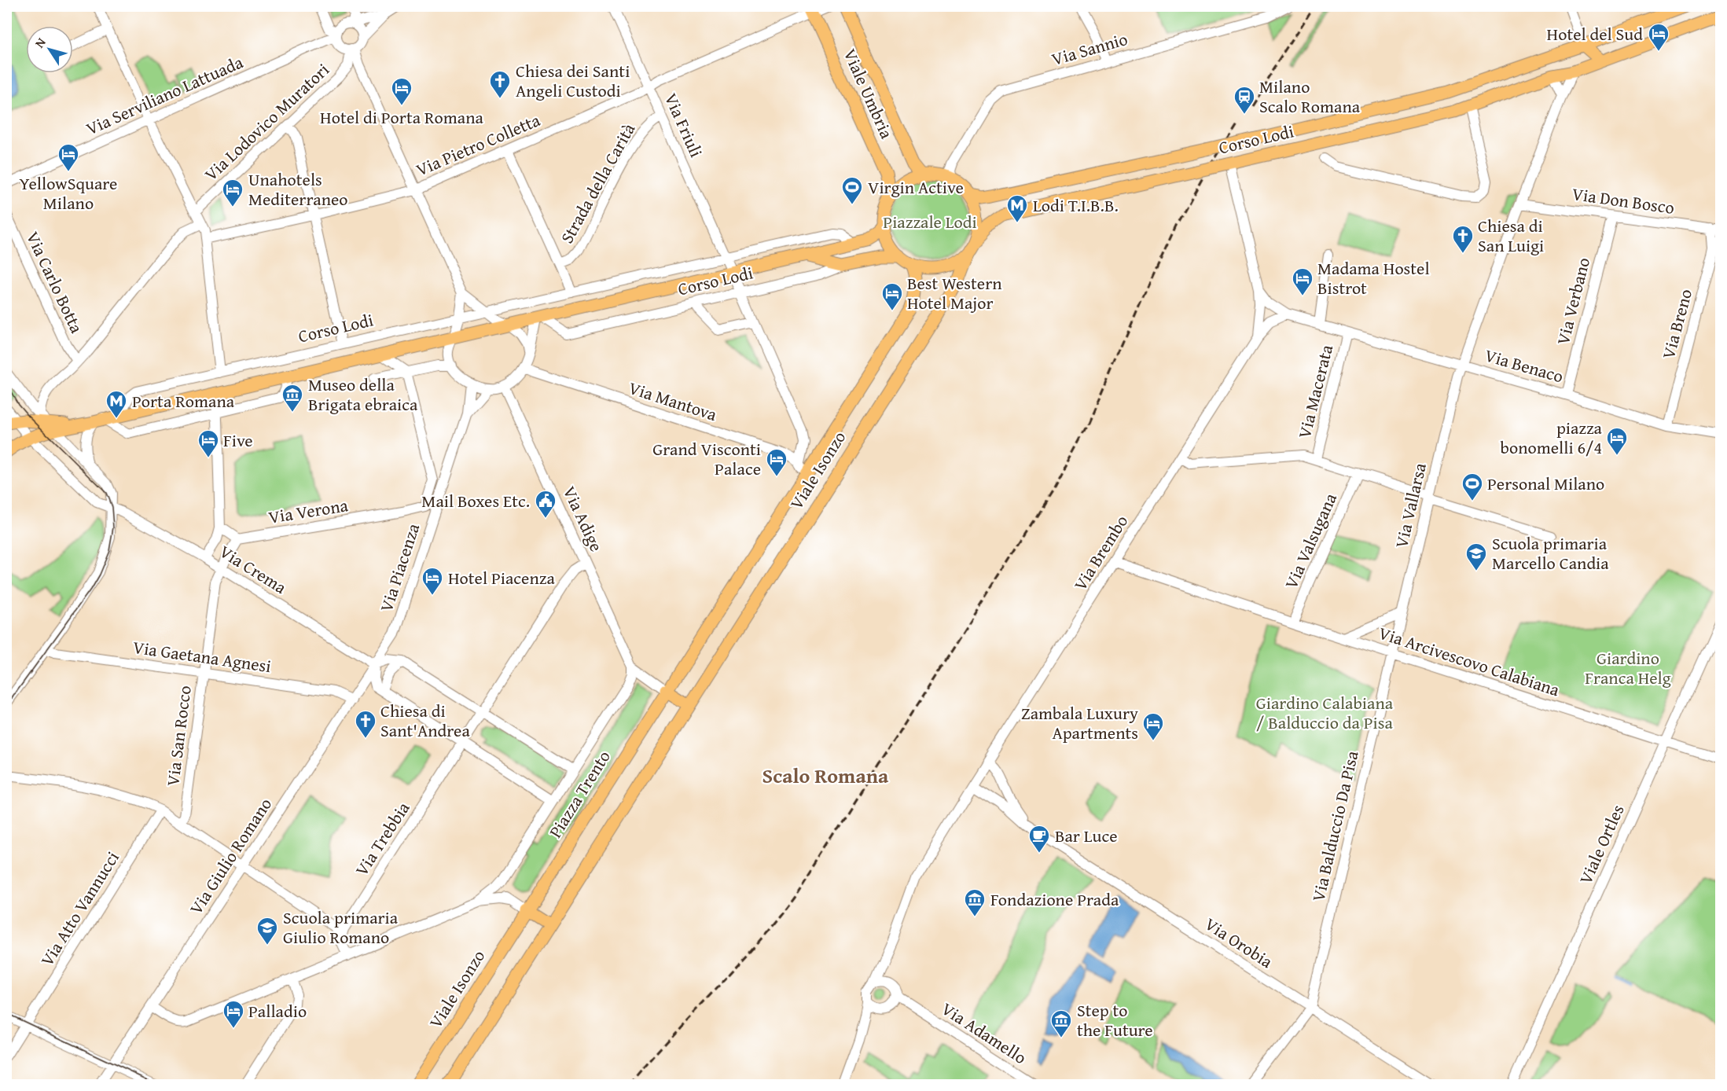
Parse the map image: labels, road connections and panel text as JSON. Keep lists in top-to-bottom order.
{
  "streets": {
    "main road": [
      "Viale Umbria",
      "Corso Lodi",
      "Viale Isonzo",
      "Piazza Trento"
    ],
    "street": [
      "Via Sannio",
      "Via Serviliano Lattuada",
      "Via Lodovico Muratori",
      "Via Friuli",
      "Via Pietro Colletta",
      "Strada della Carità",
      "Via Don Bosco",
      "Via Carlo Botta",
      "Via Verbano",
      "Via Breno",
      "Via Benaco",
      "Via Macerata",
      "Via Mantova",
      "Via Vallarsa",
      "Via Verona",
      "Via Adige",
      "Via Valsugana",
      "Via Brembo",
      "Via Piacenza",
      "Via Crema",
      "Via Gaetana Agnesi",
      "Via Arcivescovo Calabiana",
      "Via San Rocco",
      "Via Balduccio Da Pisa",
      "Via Trebbia",
      "Viale Ortles",
      "Via Giulio Romano",
      "Via Atto Vannucci",
      "Via Orobia",
      "Via Adamello"
    ]
  },
  "crossings": [
    ["Via Sannio", "Viale Umbria"],
    ["Via Sannio", "Corso Lodi"],
    ["Via Sannio", "Viale Isonzo"],
    ["Viale Umbria", "Corso Lodi"],
    ["Viale Umbria", "Via Pietro Colletta"],
    ["Viale Umbria", "Viale Isonzo"],
    ["Via Serviliano Lattuada", "Via Lodovico Muratori"],
    ["Via Friuli", "Corso Lodi"],
    ["Via Friuli", "Via Pietro Colletta"],
    ["Via Friuli", "Strada della Carità"],
    ["Via Friuli", "Via Mantova"],
    ["Corso Lodi", "Via Mantova"],
    ["Corso Lodi", "Viale Isonzo"],
    ["Corso Lodi", "Via Vallarsa"],
    ["Corso Lodi", "Via Adige"],
    ["Corso Lodi", "Via Brembo"],
    ["Corso Lodi", "Via Piacenza"],
    ["Corso Lodi", "Via Crema"],
    ["Via Don Bosco", "Via Verbano"],
    ["Via Don Bosco", "Via Breno"],
    ["Via Don Bosco", "Via Vallarsa"],
    ["Via Verbano", "Via Benaco"],
    ["Via Breno", "Via Benaco"],
    ["Via Benaco", "Via Macerata"],
    ["Via Benaco", "Via Vallarsa"],
    ["Via Benaco", "Via Brembo"],
    ["Via Mantova", "Via Adige"],
    ["Via Mantova", "Via Piacenza"],
    ["Viale Isonzo", "Piazza Trento"],
    ["Via Vallarsa", "Via Arcivescovo Calabiana"],
    ["Via Vallarsa", "Via Balduccio Da Pisa"],
    ["Via Verona", "Via Piacenza"],
    ["Via Adige", "Via Piacenza"],
    ["Via Adige", "Piazza Trento"],
    ["Via Valsugana", "Via Arcivescovo Calabiana"],
    ["Via Brembo", "Via Arcivescovo Calabiana"],
    ["Via Brembo", "Via Orobia"],
    ["Via Piacenza", "Via Crema"],
    ["Via Piacenza", "Via Giulio Romano"],
    ["Via Crema", "Via San Rocco"],
    ["Via Crema", "Via Giulio Romano"],
    ["Via Gaetana Agnesi", "Via San Rocco"],
    ["Via Gaetana Agnesi", "Via Giulio Romano"],
    ["Via Arcivescovo Calabiana", "Via Balduccio Da Pisa"],
    ["Via Arcivescovo Calabiana", "Viale Ortles"],
    ["Via Balduccio Da Pisa", "Via Orobia"]
  ],
  "districts": ["Scalo Romana"],
  "parks": ["Piazzale Lodi", "Giardino Franca Helg", "Giardino Calabiana / Balduccio da Pisa"],
  "places": {
    "hotel": [
      "Hotel del Sud",
      "Hotel di Porta Romana",
      "YellowSquare Milano",
      "Unahotels Mediterraneo",
      "Madama Hostel Bistrot",
      "Best Western Hotel Major",
      "piazza bonomelli 6/4",
      "Five",
      "Grand Visconti Palace",
      "Hotel Piacenza",
      "Zambala Luxury Apartments",
      "Palladio"
    ],
    "church": ["Chiesa dei Santi Angeli Custodi", "Chiesa di San Luigi", "Chiesa di Sant'Andrea"],
    "station": ["Milano Scalo Romana"],
    "sports": ["Virgin Active", "Personal Milano"],
    "metro station": ["Lodi T.I.B.B.", "Porta Romana"],
    "museum": ["Museo della Brigata ebraica", "Fondazione Prada", "Step to the Future"],
    "public building": ["Mail Boxes Etc."],
    "school or university": ["Scuola primaria Marcello Candia", "Scuola primaria Giulio Romano"],
    "cafe": ["Bar Luce"]
  },
  "north": "top left"
}
